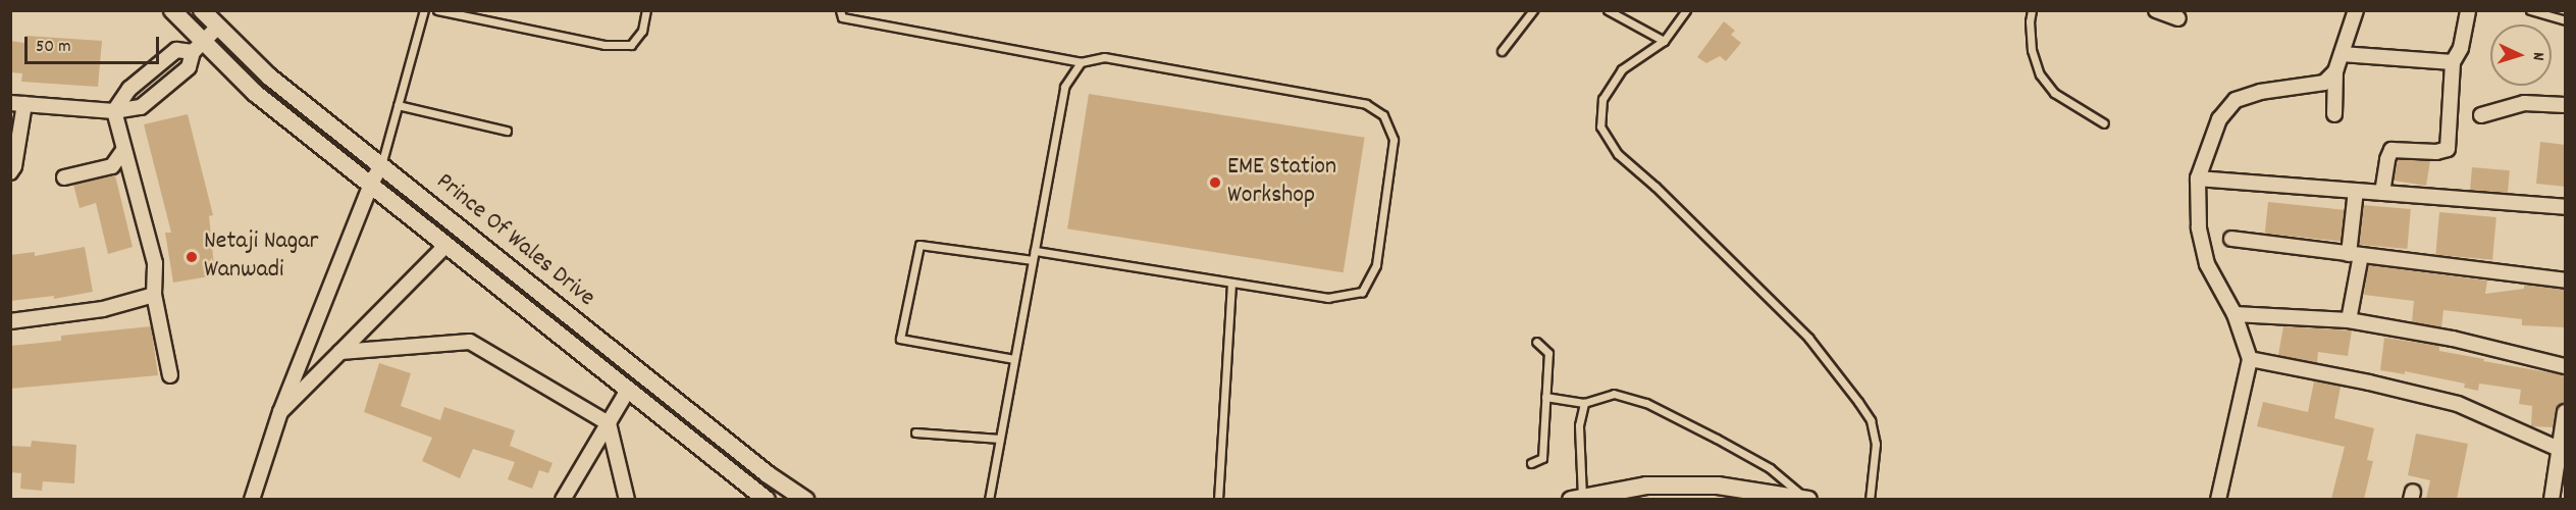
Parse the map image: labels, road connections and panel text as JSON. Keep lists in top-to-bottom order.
{
  "streets": {
    "street": ["Prince Of Wales Drive"]
  },
  "places": ["EME Station Workshop", "Netaji Nagar Wanwadi"],
  "scale_bar": "50 m",
  "north": "right"
}
